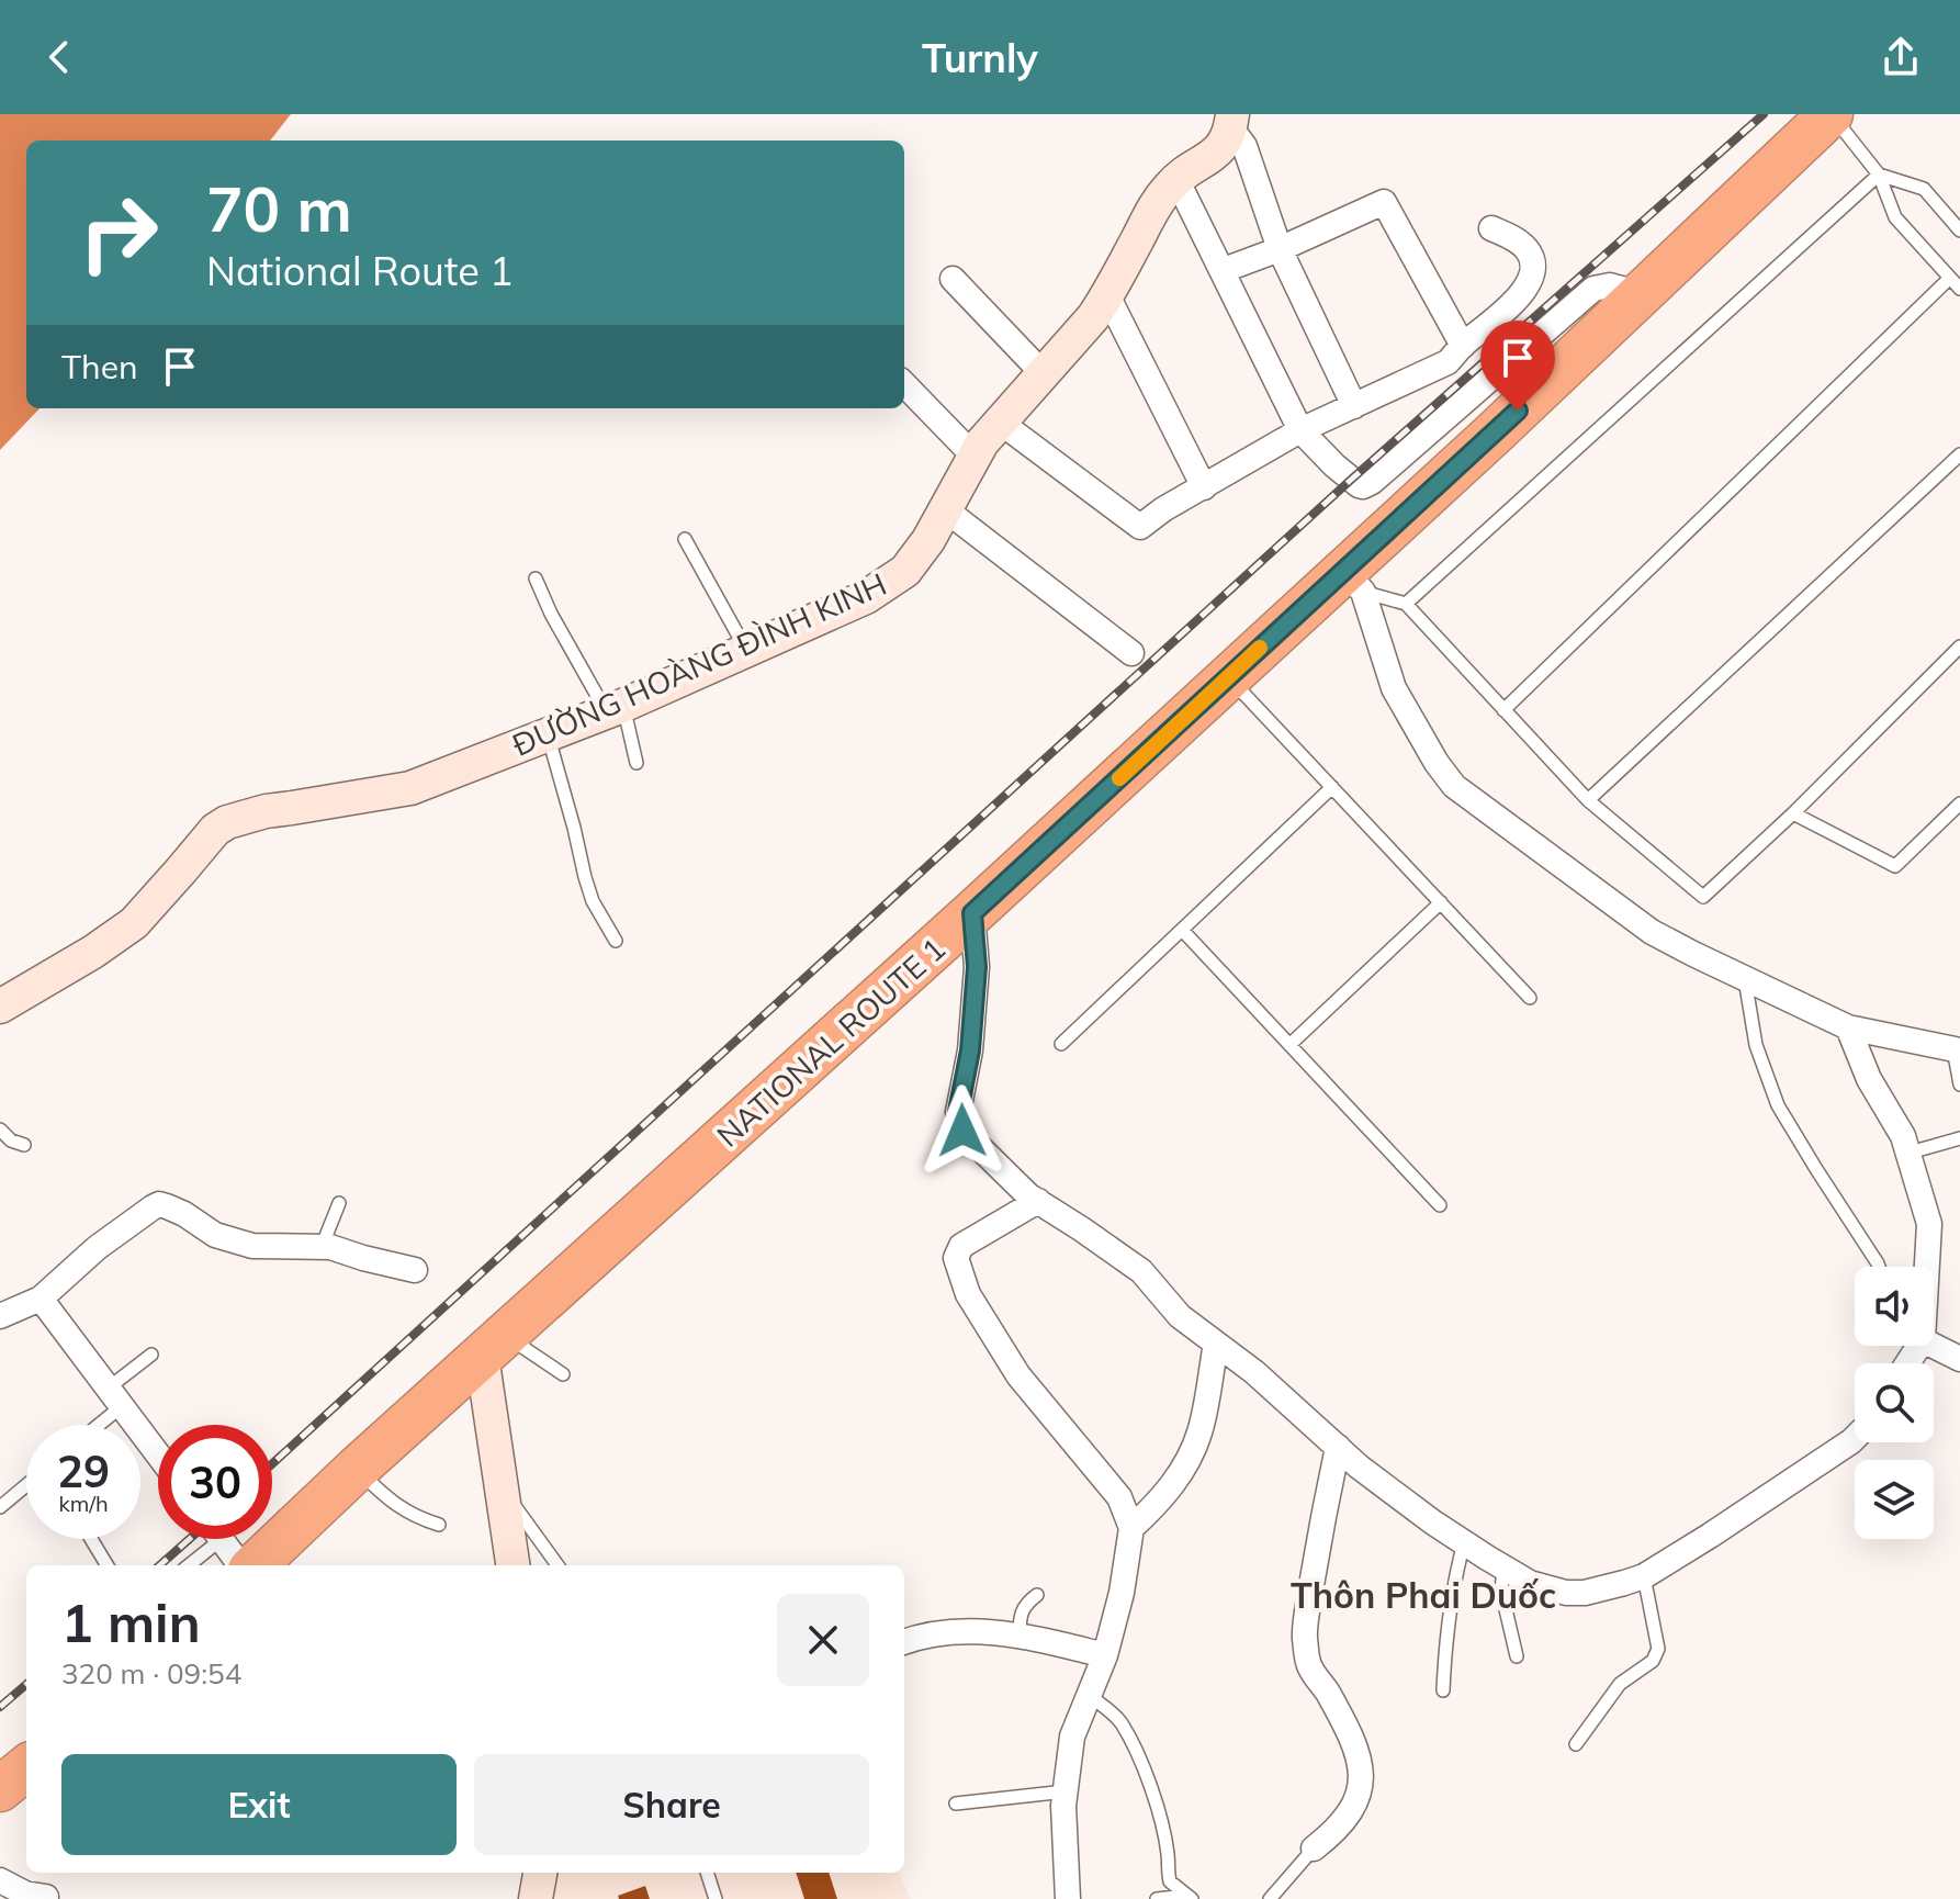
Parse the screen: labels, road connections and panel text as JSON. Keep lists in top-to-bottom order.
{
  "streets": {
    "highway": ["NATIONAL ROUTE 1"],
    "street": ["ĐƯỜNG HOÀNG ĐÌNH KINH"]
  },
  "districts": ["Thôn Phai Duốc"],
  "page": {
    "header": "Turnly",
    "turn": ["70 m", "National Route 1"],
    "then": "Then",
    "speed": "29 km/h",
    "limit": "30",
    "heading": ["1 min", "320 m · 09:54"],
    "buttons": ["Exit", "Share"]
  }
}
